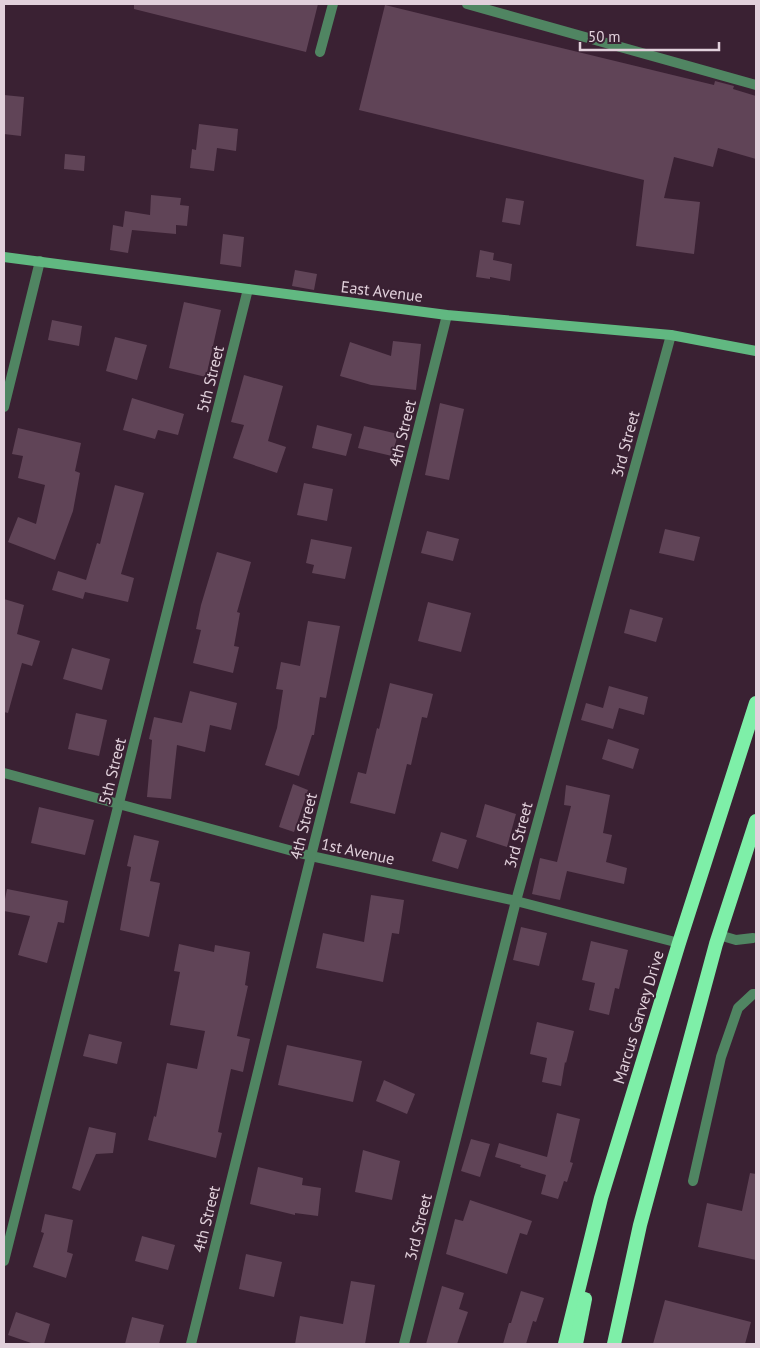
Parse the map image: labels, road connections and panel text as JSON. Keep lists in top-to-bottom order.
{
  "streets": {
    "highway": ["Marcus Garvey Drive"],
    "main road": ["East Avenue"],
    "street": [
      "5th Street",
      "4th Street",
      "3rd Street",
      "1st Avenue"
    ]
  },
  "crossings": [
    ["East Avenue", "5th Street"],
    ["East Avenue", "4th Street"],
    ["East Avenue", "3rd Street"],
    ["5th Street", "1st Avenue"],
    ["4th Street", "1st Avenue"],
    ["3rd Street", "1st Avenue"],
    ["1st Avenue", "Marcus Garvey Drive"]
  ],
  "scale_bar": "50 m"
}
